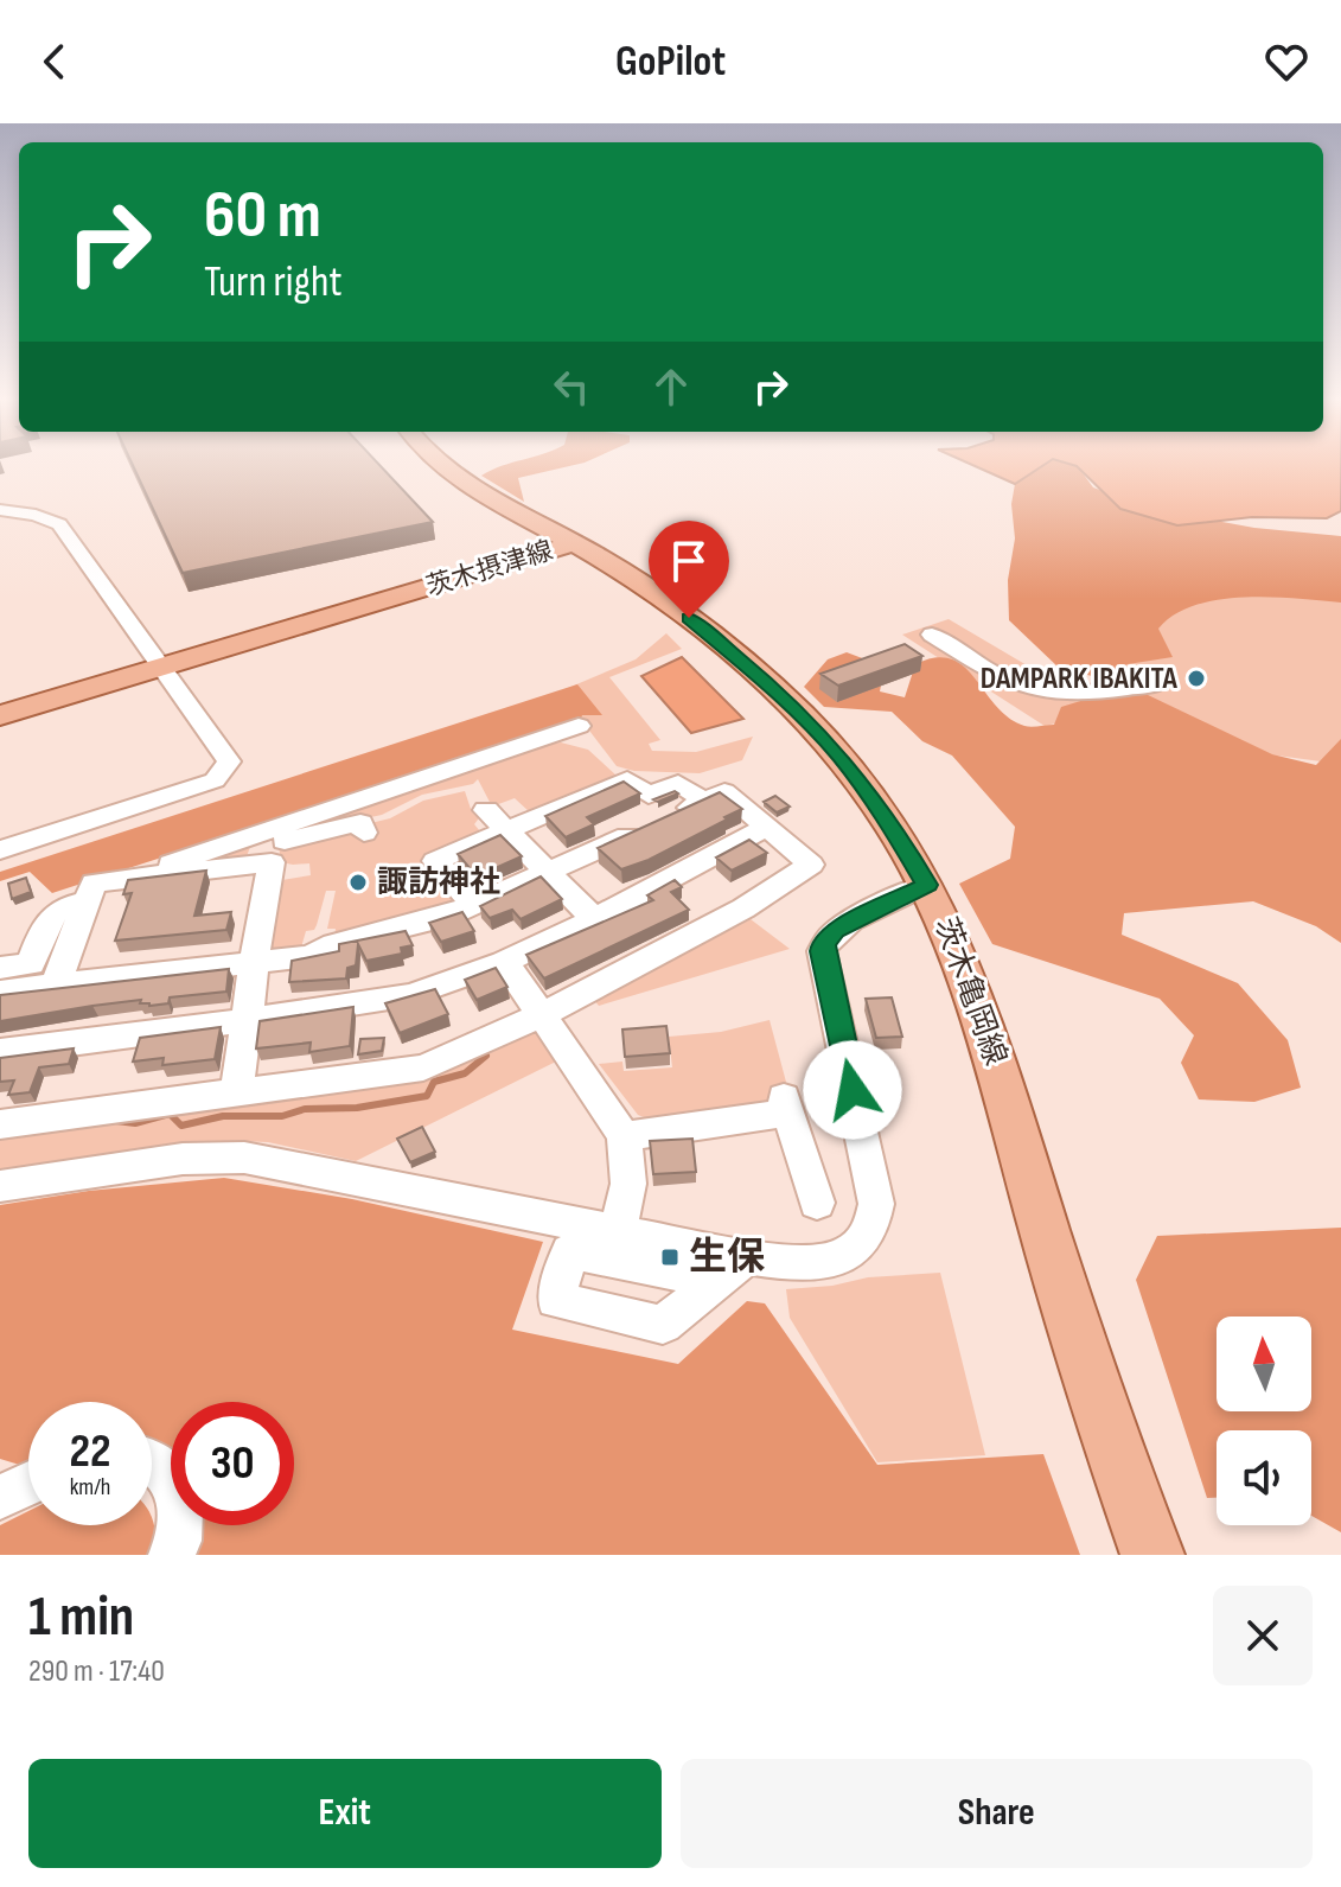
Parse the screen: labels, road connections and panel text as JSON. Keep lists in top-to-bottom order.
{
  "streets": {
    "main road": ["茨木摂津線", "茨木亀岡線"]
  },
  "crossings": [
    ["茨木摂津線", "茨木亀岡線"]
  ],
  "places": {
    "other": ["DAMPARK IBAKITA", "諏訪神社"],
    "transit": ["生保"]
  },
  "north": "top",
  "page": {
    "header": "GoPilot",
    "turn": ["60 m", "Turn right"],
    "speed": "22 km/h",
    "limit": "30",
    "heading": ["1 min", "290 m · 17:40"],
    "buttons": ["Exit", "Share"]
  }
}
